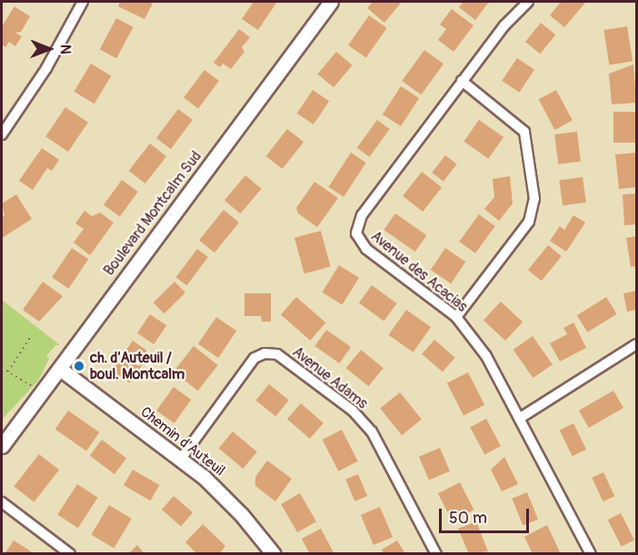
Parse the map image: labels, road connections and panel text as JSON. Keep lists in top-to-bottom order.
{
  "streets": {
    "street": [
      "Boulevard Montcalm Sud",
      "Avenue des Acacias",
      "Avenue Adams",
      "Chemin d'Auteuil"
    ]
  },
  "crossings": [
    ["Boulevard Montcalm Sud", "Chemin d'Auteuil"],
    ["Avenue Adams", "Chemin d'Auteuil"]
  ],
  "places": ["ch. d'Auteuil / boul. Montcalm"],
  "scale_bar": "50 m",
  "north": "right"
}
